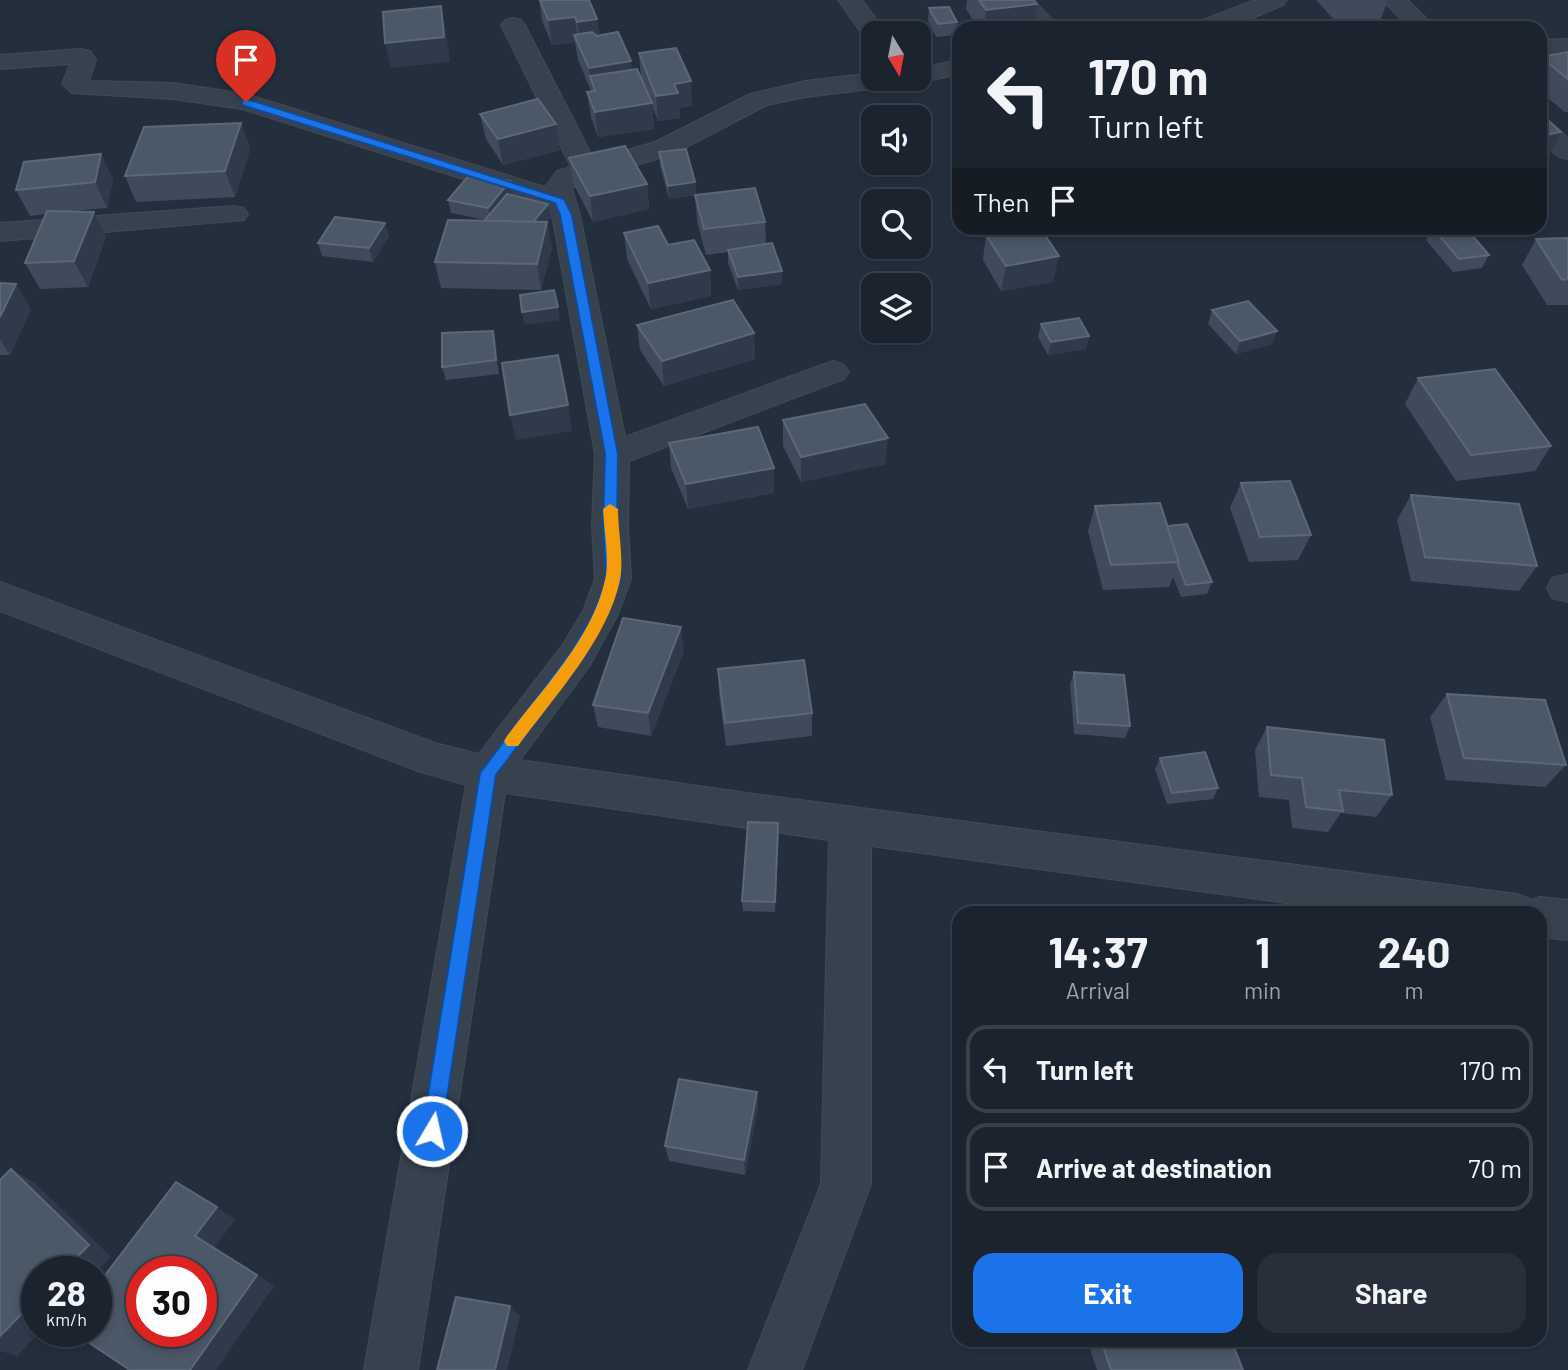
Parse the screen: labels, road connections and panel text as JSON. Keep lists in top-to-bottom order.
{
  "north": "bottom",
  "page": {
    "turn": ["170 m", "Turn left"],
    "then": "Then",
    "eta": [
      "14:37",
      "Arrival",
      "1",
      "min",
      "240",
      "m"
    ],
    "list": [
      {
        "name": "Turn left",
        "value": "170 m"
      },
      {
        "name": "Arrive at destination",
        "value": "70 m"
      }
    ],
    "buttons": ["Exit", "Share"],
    "speed": "28 km/h",
    "limit": "30"
  }
}
